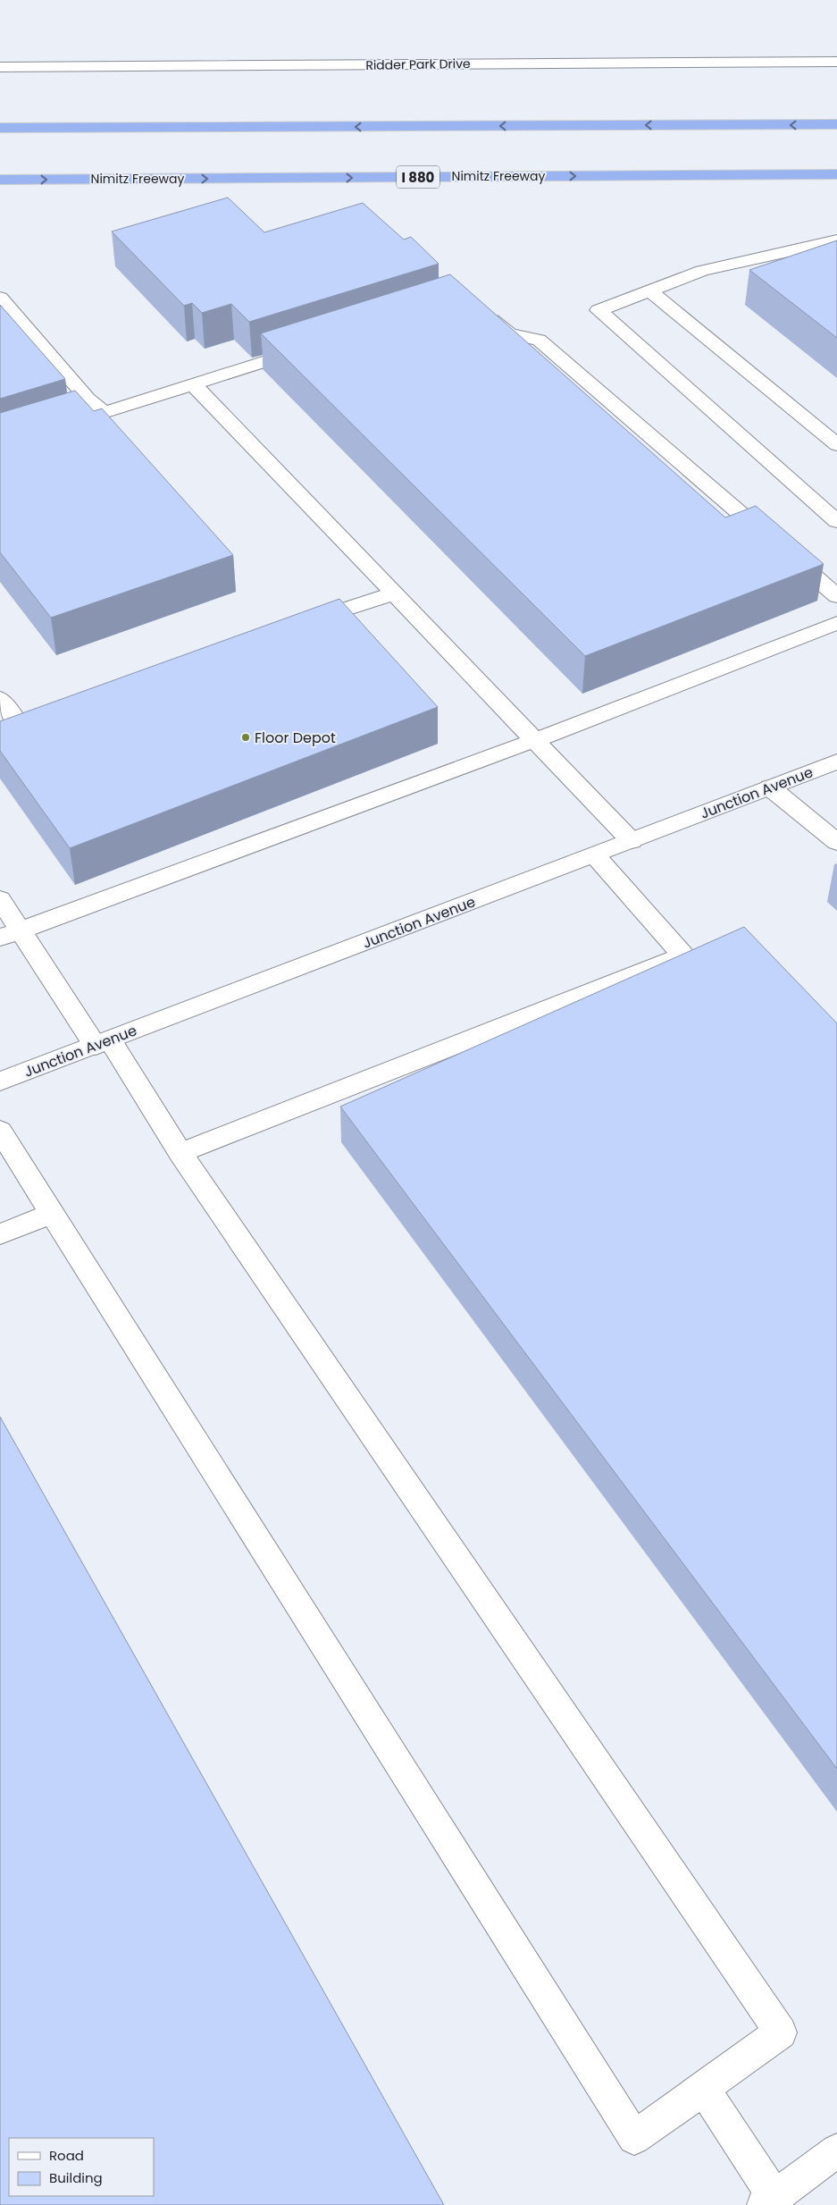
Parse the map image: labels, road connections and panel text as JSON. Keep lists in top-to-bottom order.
{
  "streets": {
    "highway": ["Nimitz Freeway", "I 880"],
    "street": ["Ridder Park Drive", "Junction Avenue"]
  },
  "places": ["Floor Depot"],
  "legend": ["Road", "Building"]
}
